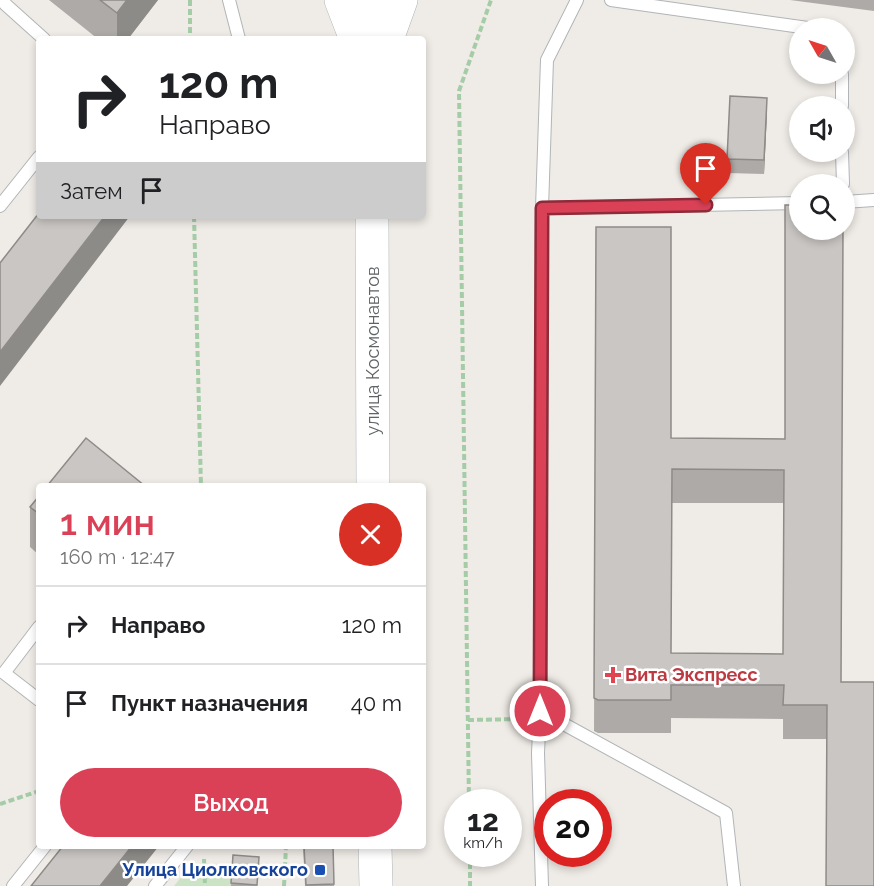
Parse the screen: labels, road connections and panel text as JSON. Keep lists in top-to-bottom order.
{
  "streets": {
    "main road": ["улица Космонавтов"]
  },
  "places": {
    "health": ["Вита Экспресс"],
    "transit": ["Улица Циолковского"]
  },
  "north": "top left",
  "page": {
    "turn": ["120 m", "Направо"],
    "then": "Затем",
    "heading": ["1 мин", "160 m · 12:47"],
    "list": [
      {
        "name": "Направо",
        "value": "120 m"
      },
      {
        "name": "Пункт назначения",
        "value": "40 m"
      }
    ],
    "buttons": "Выход",
    "speed": "12 km/h",
    "limit": "20"
  }
}
